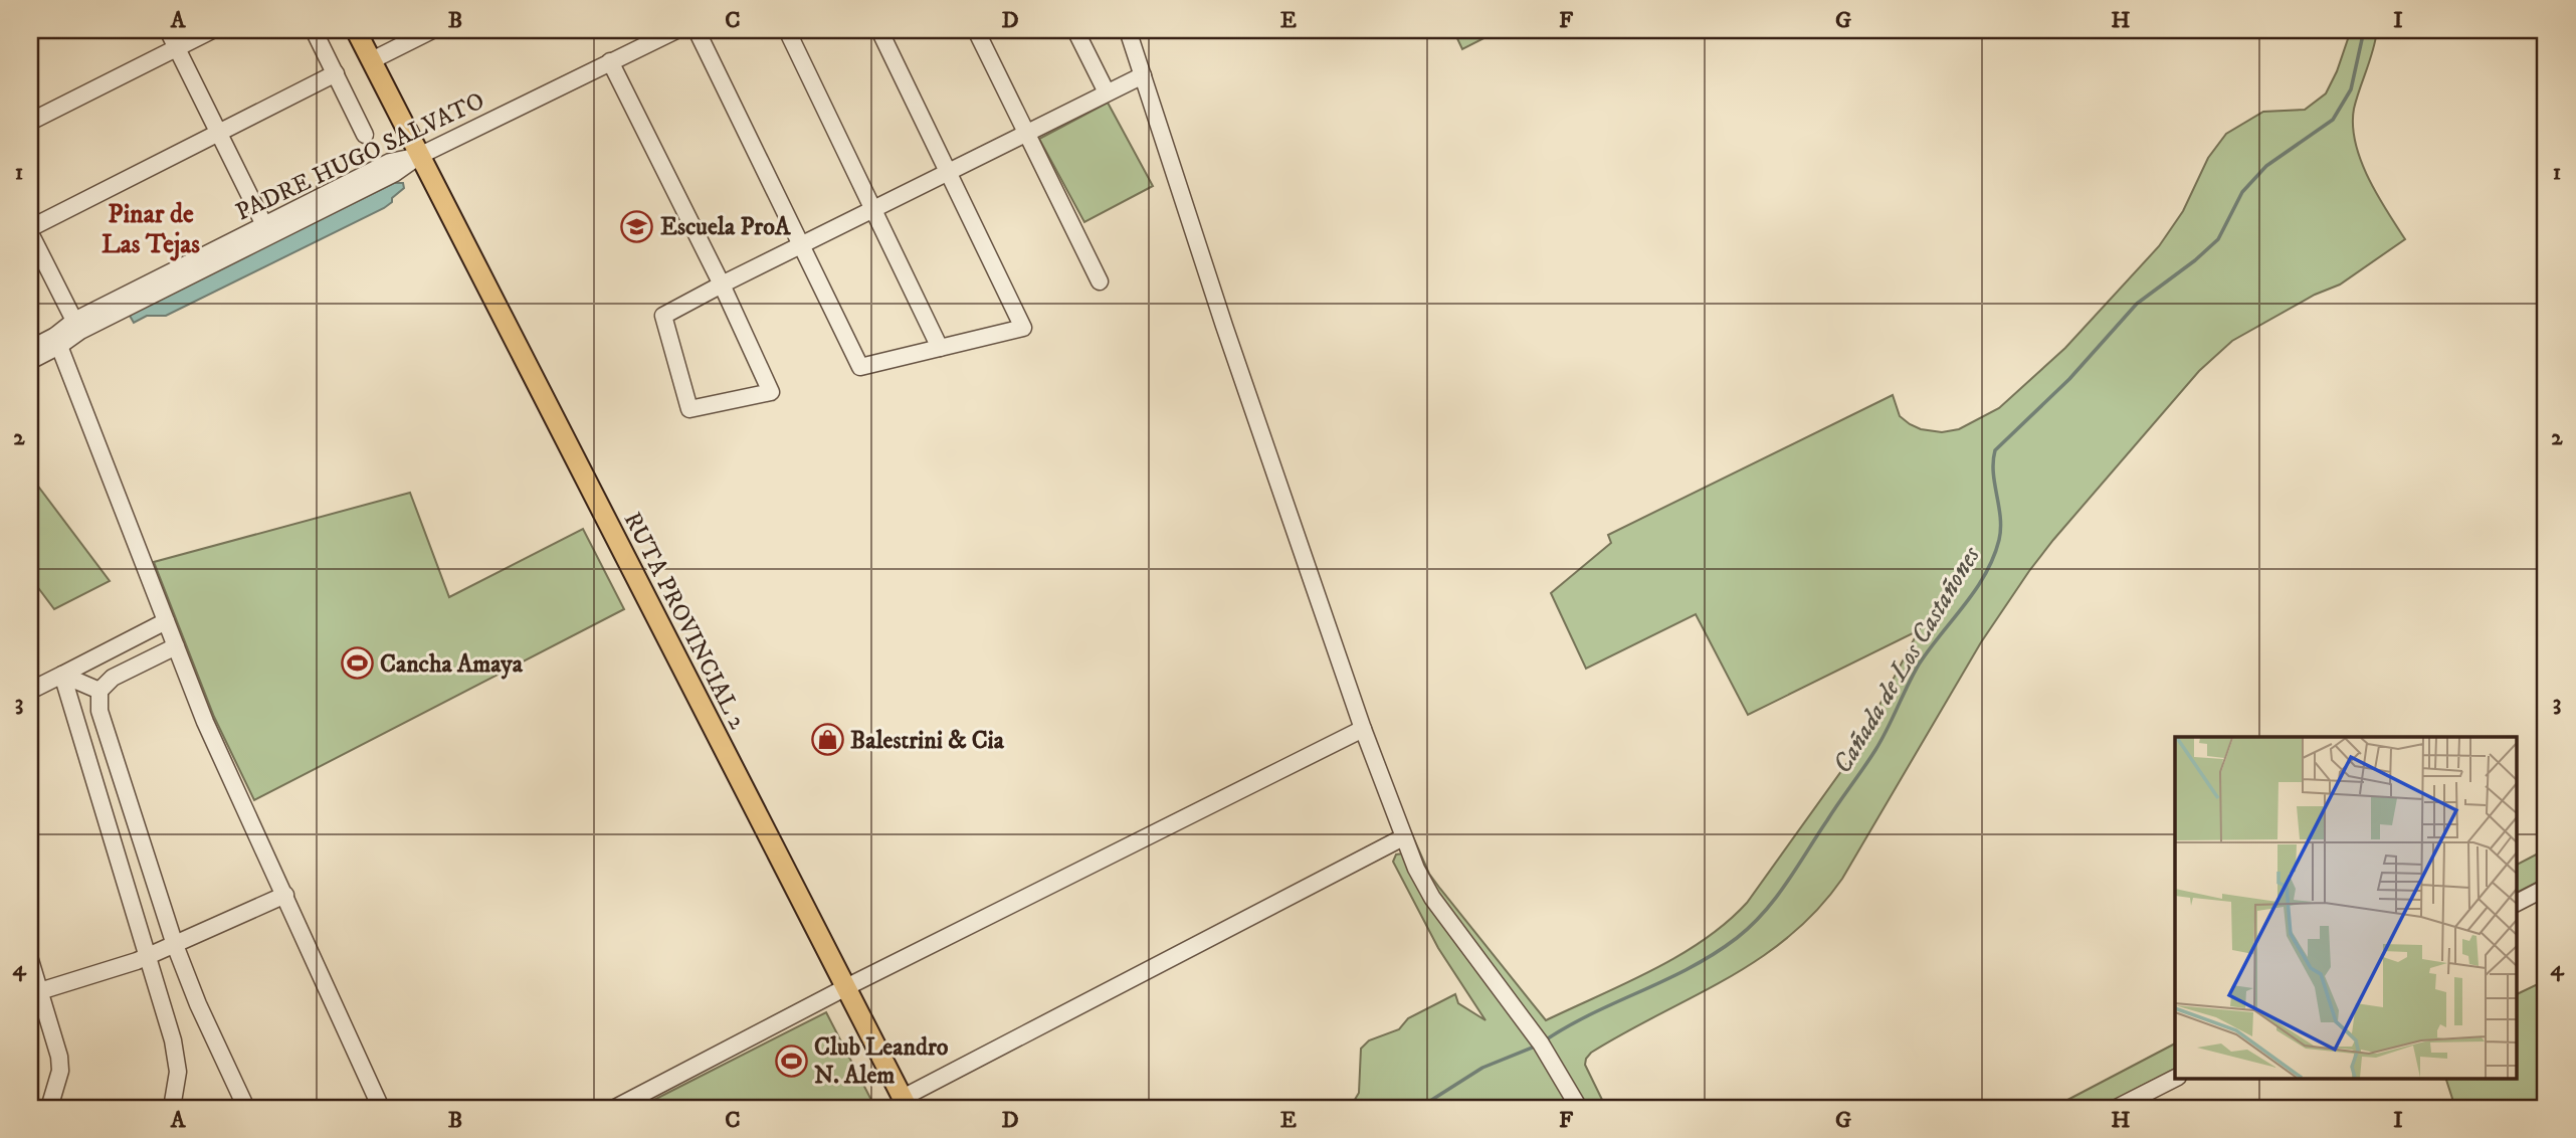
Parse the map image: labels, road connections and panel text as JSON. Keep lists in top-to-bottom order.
{
  "streets": {
    "main road": ["RUTA PROVINCIAL 2"],
    "street": ["PADRE HUGO SALVATO"]
  },
  "crossings": [
    ["PADRE HUGO SALVATO", "RUTA PROVINCIAL 2"]
  ],
  "districts": ["Pinar de Las Tejas"],
  "water": ["Cañada de Los Castañones"],
  "places": {
    "school or university": ["Escuela ProA"],
    "sports": ["Cancha Amaya", "Club Leandro N. Alem"],
    "shop": ["Balestrini & Cia"]
  },
  "grid": {
    "columns": [
      "A",
      "B",
      "C",
      "D",
      "E",
      "F",
      "G",
      "H",
      "I"
    ],
    "rows": [
      "1",
      "2",
      "3",
      "4"
    ]
  }
}
